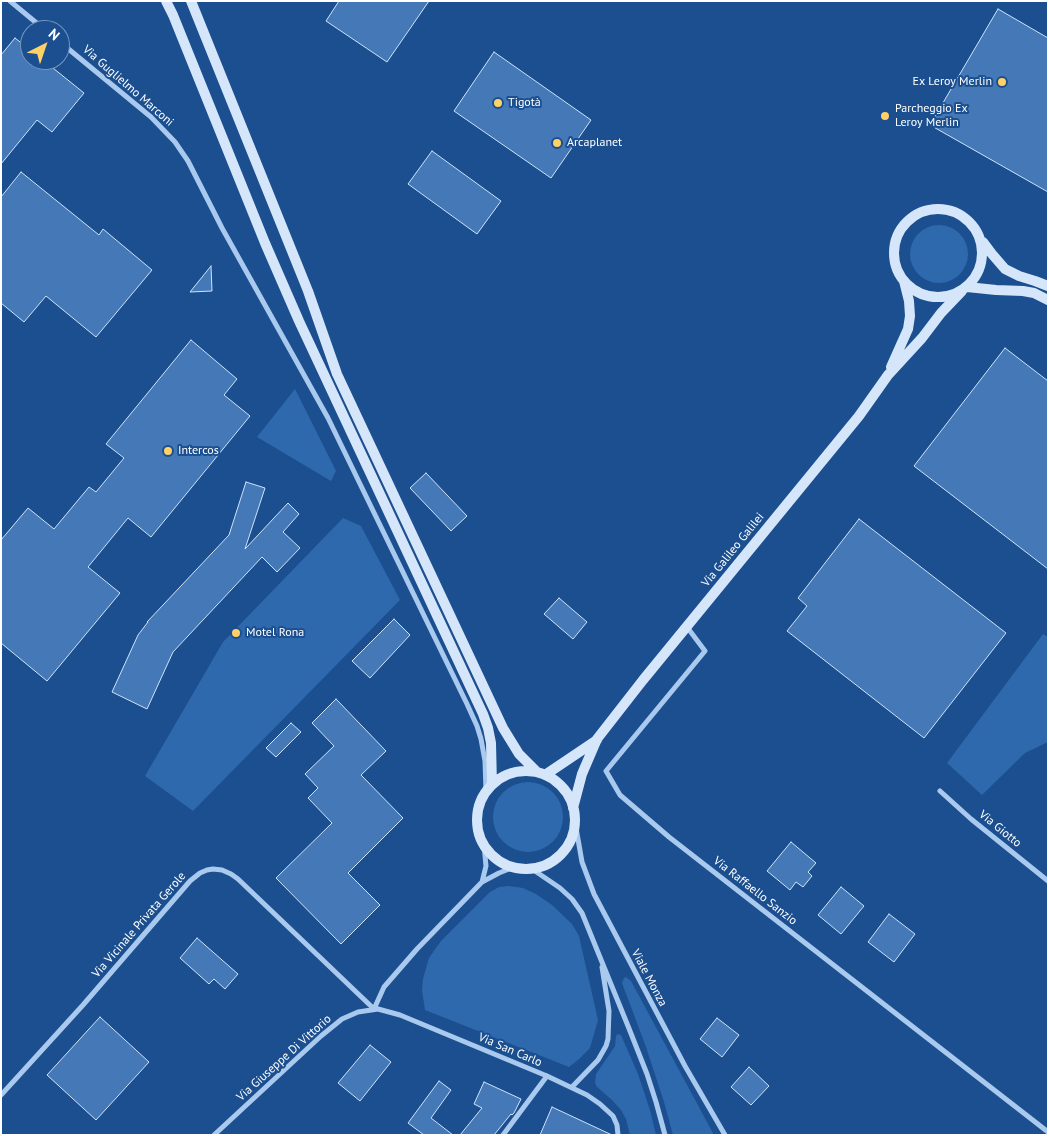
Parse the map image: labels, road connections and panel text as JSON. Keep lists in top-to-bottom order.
{
  "streets": {
    "street": [
      "Via Guglielmo Marconi",
      "Via Galileo Galilei",
      "Via Giotto",
      "Via Raffaello Sanzio",
      "Via Vicinale Privata Gerole",
      "Viale Monza",
      "Via San Carlo",
      "Via Giuseppe Di Vittorio"
    ]
  },
  "crossings": [
    ["Via Guglielmo Marconi", "Via Galileo Galilei"],
    ["Via Guglielmo Marconi", "Viale Monza"],
    ["Via Galileo Galilei", "Via Raffaello Sanzio"],
    ["Via Galileo Galilei", "Viale Monza"],
    ["Via Vicinale Privata Gerole", "Via San Carlo"],
    ["Via Vicinale Privata Gerole", "Via Giuseppe Di Vittorio"],
    ["Via San Carlo", "Via Giuseppe Di Vittorio"]
  ],
  "places": [
    "Ex Leroy Merlin",
    "Tigotà",
    "Parcheggio Ex Leroy Merlin",
    "Arcaplanet",
    "Intercos",
    "Motel Rona"
  ],
  "north": "top right"
}
